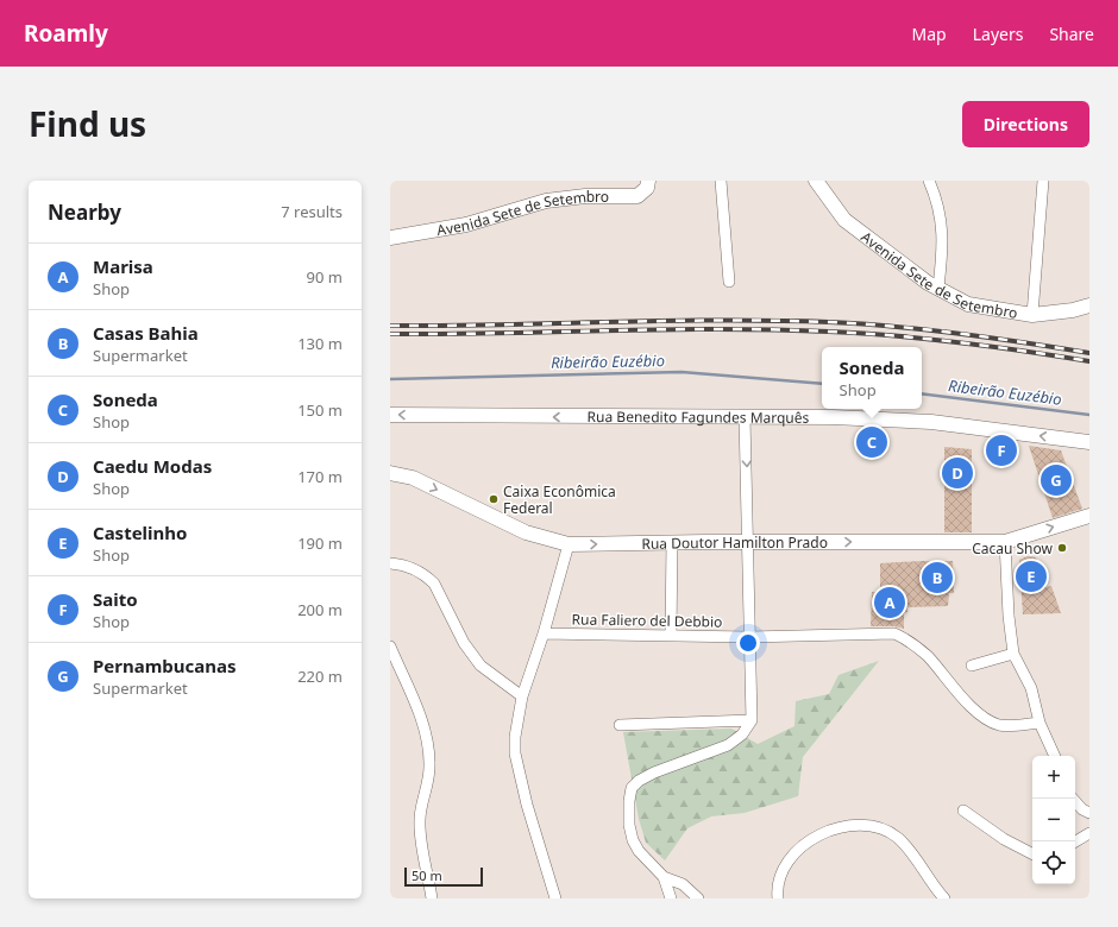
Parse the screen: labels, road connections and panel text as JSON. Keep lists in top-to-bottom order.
{
  "streets": {
    "main road": ["Avenida Sete de Setembro", "Rua Benedito Fagundes Marquês", "Rua Doutor Hamilton Prado"],
    "street": ["Rua Faliero del Debbio"]
  },
  "one_way": ["Rua Benedito Fagundes Marquês", "Rua Doutor Hamilton Prado"],
  "water": ["Ribeirão Euzébio"],
  "places": ["Caixa Econômica Federal", "Cacau Show"],
  "scale_bar": "50 m",
  "page": {
    "header": "Roamly",
    "nav": ["Map", "Layers", "Share"],
    "title": "Find us",
    "buttons": "Directions",
    "heading": ["Nearby", "7 results"],
    "list": [
      {
        "mark": "A",
        "name": "Marisa",
        "note": "Shop",
        "value": "90 m"
      },
      {
        "mark": "B",
        "name": "Casas Bahia",
        "note": "Supermarket",
        "value": "130 m"
      },
      {
        "mark": "C",
        "name": "Soneda",
        "note": "Shop",
        "value": "150 m"
      },
      {
        "mark": "D",
        "name": "Caedu Modas",
        "note": "Shop",
        "value": "170 m"
      },
      {
        "mark": "E",
        "name": "Castelinho",
        "note": "Shop",
        "value": "190 m"
      },
      {
        "mark": "F",
        "name": "Saito",
        "note": "Shop",
        "value": "200 m"
      },
      {
        "mark": "G",
        "name": "Pernambucanas",
        "note": "Supermarket",
        "value": "220 m"
      }
    ],
    "popup": ["Soneda", "Shop"],
    "pins": [
      "C",
      "F",
      "D",
      "G",
      "E",
      "B",
      "A"
    ],
    "map_buttons": ["+", "−"],
    "scale": "50 m"
  }
}
